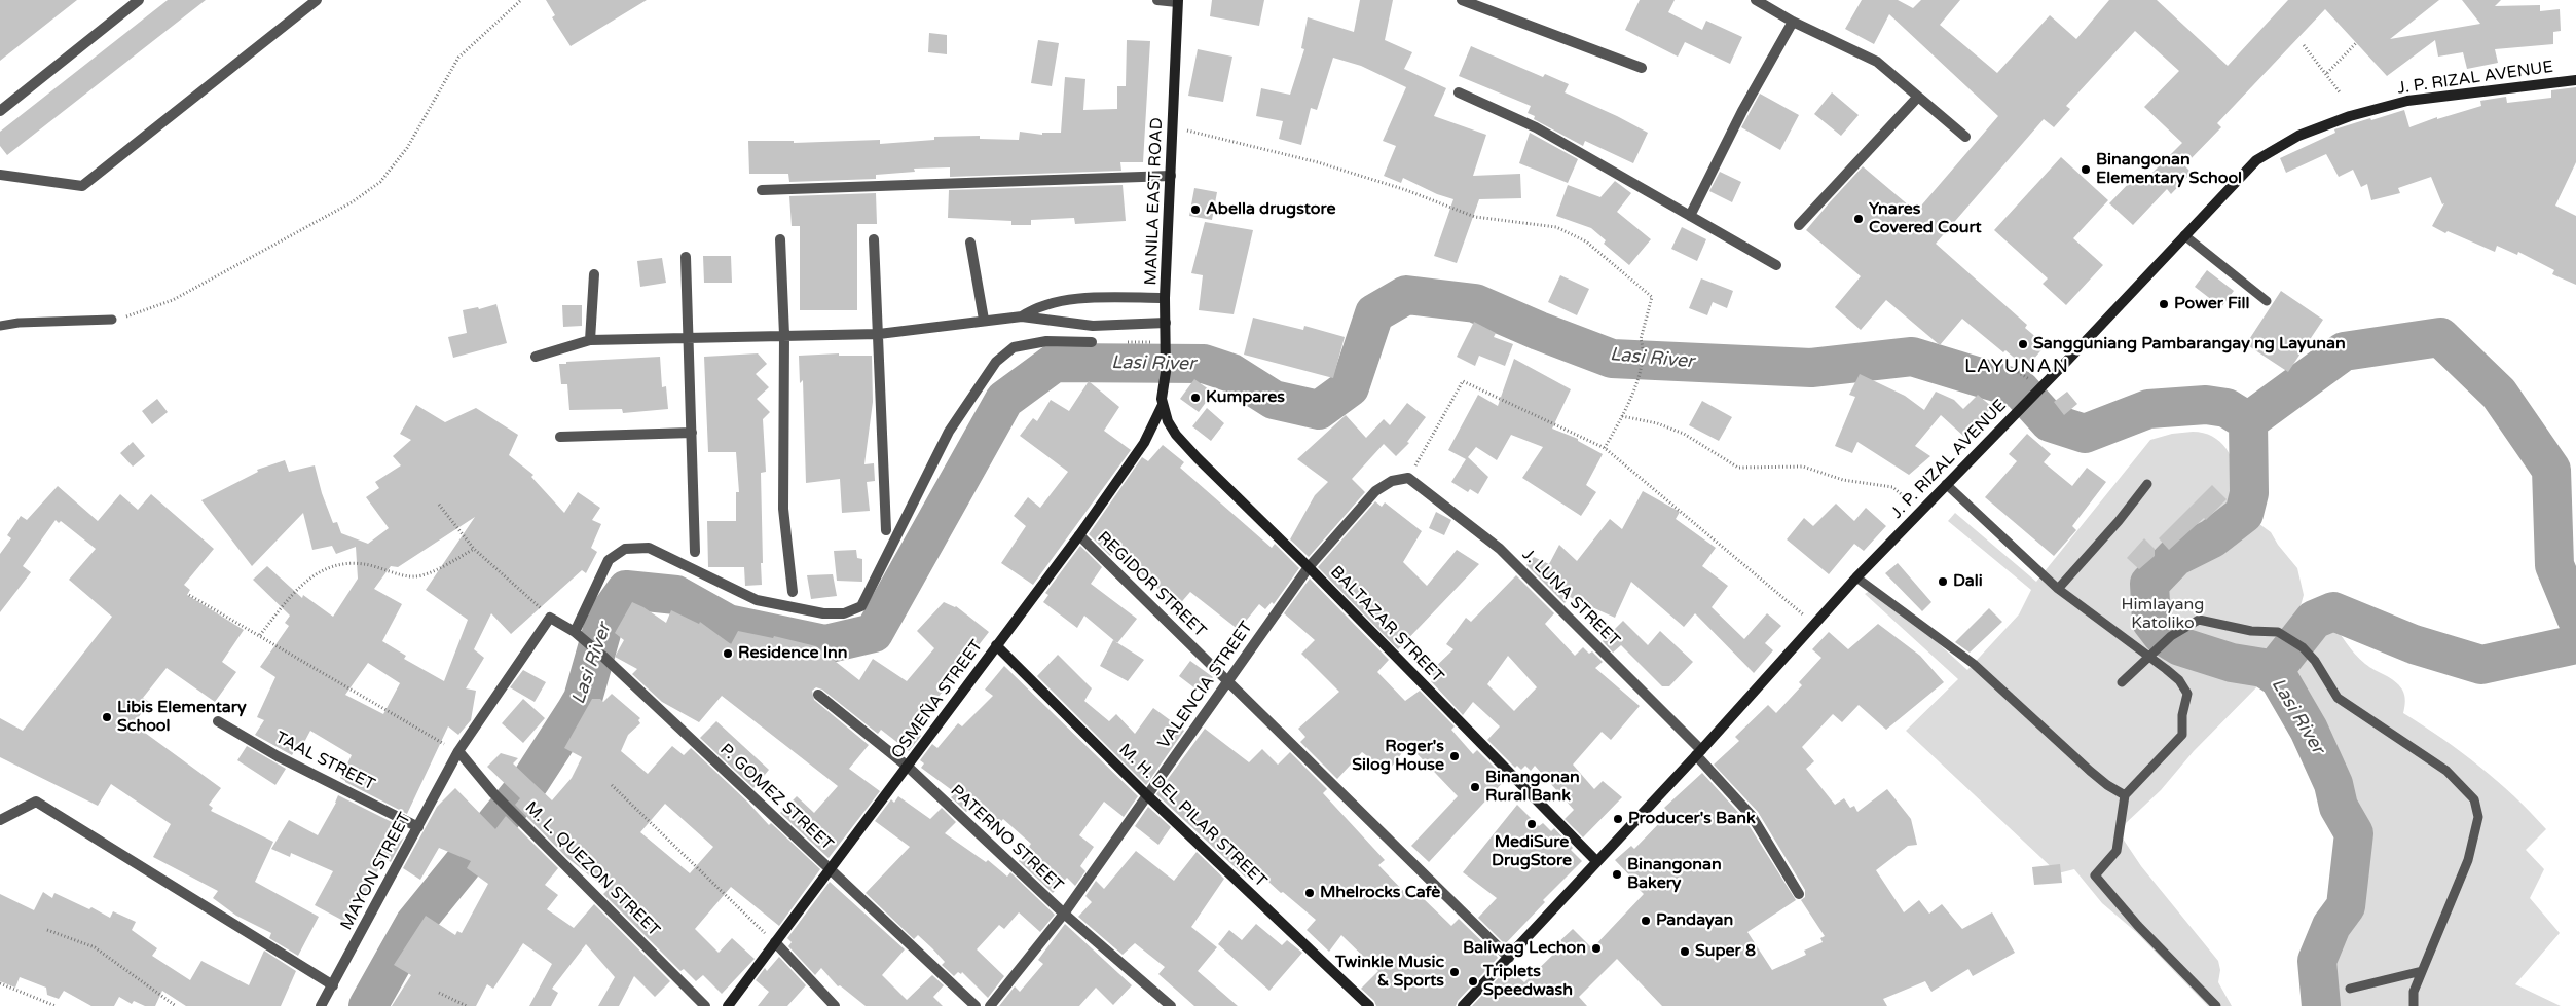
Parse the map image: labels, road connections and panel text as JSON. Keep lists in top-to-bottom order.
{
  "streets": {
    "main road": [
      "J. P. RIZAL AVENUE",
      "MANILA EAST ROAD",
      "BALTAZAR STREET",
      "OSMEÑA STREET",
      "M. H. DEL PILAR STREET"
    ],
    "street": [
      "REGIDOR STREET",
      "J. LUNA STREET",
      "VALENCIA STREET",
      "TAAL STREET",
      "P. GOMEZ STREET",
      "PATERNO STREET",
      "M. L. QUEZON STREET",
      "MAYON STREET"
    ]
  },
  "crossings": [
    ["J. P. RIZAL AVENUE", "REGIDOR STREET"],
    ["J. P. RIZAL AVENUE", "J. LUNA STREET"],
    ["J. P. RIZAL AVENUE", "BALTAZAR STREET"],
    ["MANILA EAST ROAD", "BALTAZAR STREET"],
    ["MANILA EAST ROAD", "OSMEÑA STREET"],
    ["REGIDOR STREET", "VALENCIA STREET"],
    ["REGIDOR STREET", "OSMEÑA STREET"],
    ["J. LUNA STREET", "VALENCIA STREET"],
    ["BALTAZAR STREET", "VALENCIA STREET"],
    ["BALTAZAR STREET", "OSMEÑA STREET"],
    ["VALENCIA STREET", "M. H. DEL PILAR STREET"],
    ["VALENCIA STREET", "PATERNO STREET"],
    ["OSMEÑA STREET", "P. GOMEZ STREET"],
    ["OSMEÑA STREET", "M. H. DEL PILAR STREET"],
    ["OSMEÑA STREET", "PATERNO STREET"],
    ["TAAL STREET", "MAYON STREET"],
    ["P. GOMEZ STREET", "MAYON STREET"],
    ["M. L. QUEZON STREET", "MAYON STREET"]
  ],
  "districts": ["LAYUNAN"],
  "water": ["Lasi River"],
  "parks": ["Himlayang Katoliko"],
  "places": [
    "Binangonan Elementary School",
    "Abella drugstore",
    "Ynares Covered Court",
    "Power Fill",
    "Sangguniang Pambarangay ng Layunan",
    "Kumpares",
    "Dali",
    "Residence Inn",
    "Libis Elementary School",
    "Roger's Silog House",
    "Binangonan Rural Bank",
    "Producer's Bank",
    "MediSure DrugStore",
    "Binangonan Bakery",
    "Mhelrocks Cafè",
    "Pandayan",
    "Baliwag Lechon",
    "Super 8",
    "Twinkle Music & Sports",
    "Triplets Speedwash"
  ]
}
